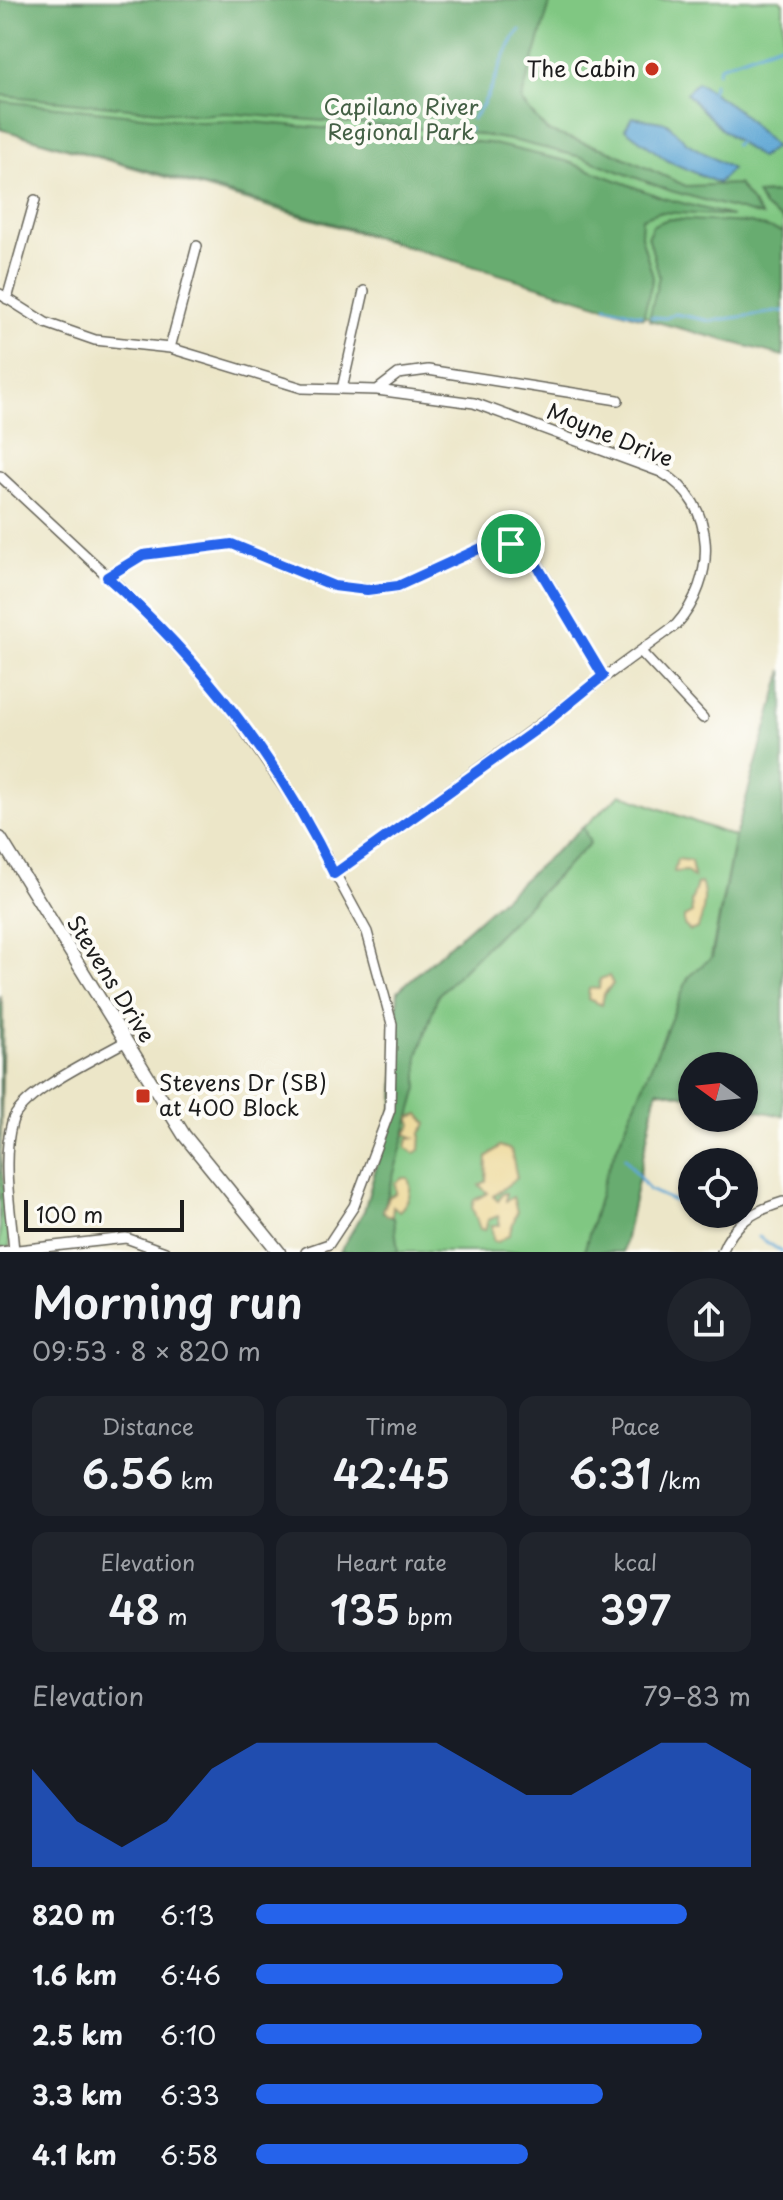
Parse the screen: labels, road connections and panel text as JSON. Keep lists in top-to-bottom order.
{
  "streets": {
    "street": ["Moyne Drive", "Stevens Drive"]
  },
  "parks": ["Capilano River Regional Park"],
  "places": {
    "other": ["The Cabin"],
    "transit": ["Stevens Dr (SB) at 400 Block"]
  },
  "scale_bar": "100 m",
  "north": "left",
  "page": {
    "scale": "100 m",
    "heading": ["Morning run", "09:53 · 8 × 820 m"],
    "stats": [
      ["Distance", "6.56 km"],
      ["Time", "42:45"],
      ["Pace", "6:31 /km"],
      ["Elevation", "48 m"],
      ["Heart rate", "135 bpm"],
      ["kcal", "397"]
    ],
    "chart": ["Elevation", "79–83 m"],
    "list": [
      {
        "name": "820 m",
        "note": "6:13"
      },
      {
        "name": "1.6 km",
        "note": "6:46"
      },
      {
        "name": "2.5 km",
        "note": "6:10"
      },
      {
        "name": "3.3 km",
        "note": "6:33"
      },
      {
        "name": "4.1 km",
        "note": "6:58"
      }
    ]
  }
}
